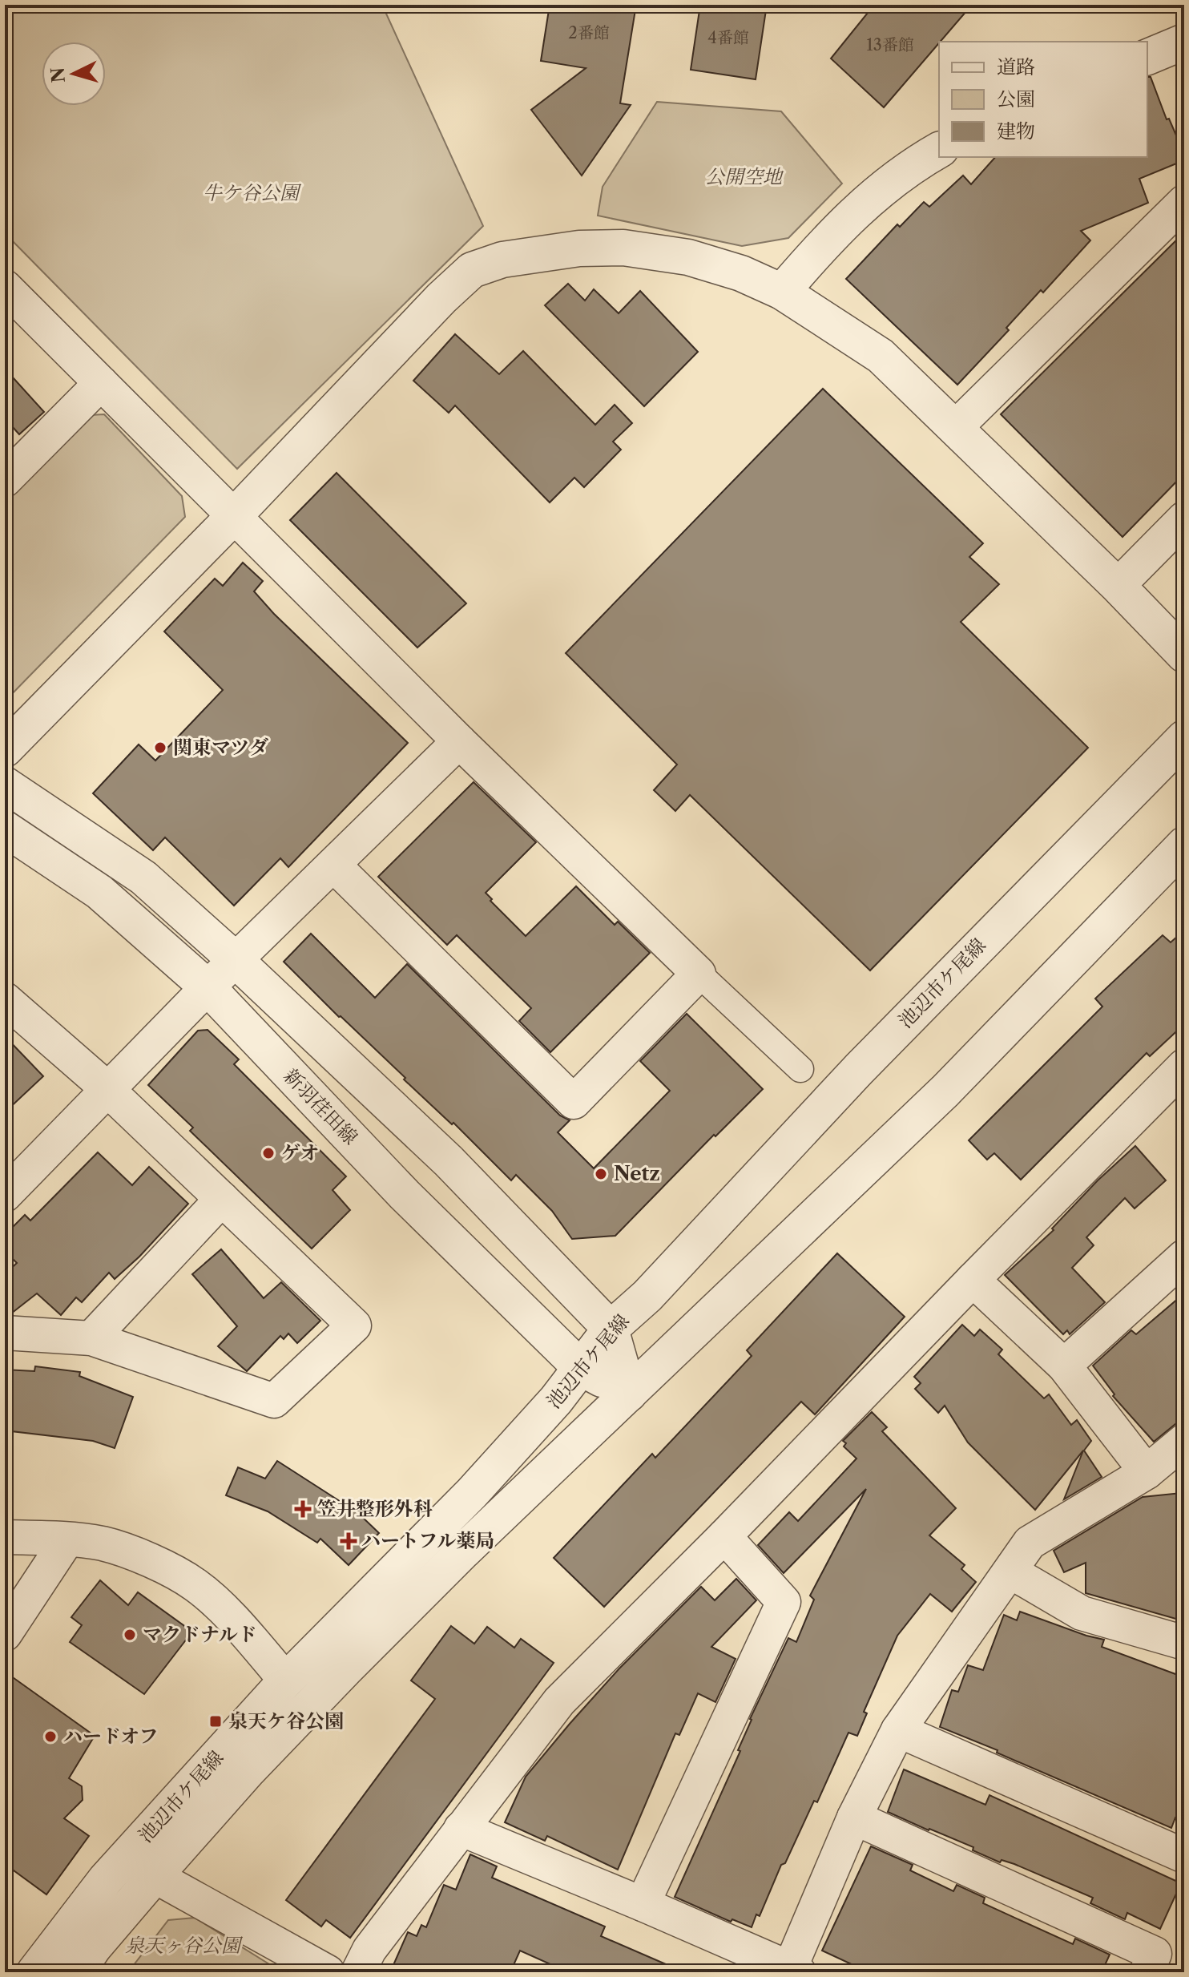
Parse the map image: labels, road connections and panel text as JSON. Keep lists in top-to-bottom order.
{
  "streets": {
    "street": ["池辺市ケ尾線", "新羽荏田線"]
  },
  "crossings": [
    ["池辺市ケ尾線", "新羽荏田線"]
  ],
  "parks": ["公開空地", "牛ケ谷公園", "泉天ヶ谷公園"],
  "places": {
    "other": [
      "関東マツダ",
      "ゲオ",
      "Netz",
      "マクドナルド",
      "ハードオフ"
    ],
    "health": ["笠井整形外科", "ハートフル薬局"],
    "transit": ["泉天ケ谷公園"]
  },
  "house_numbers": ["2番館", "4番館", "13番館"],
  "legend": ["道路", "公園", "建物"],
  "north": "left"
}
